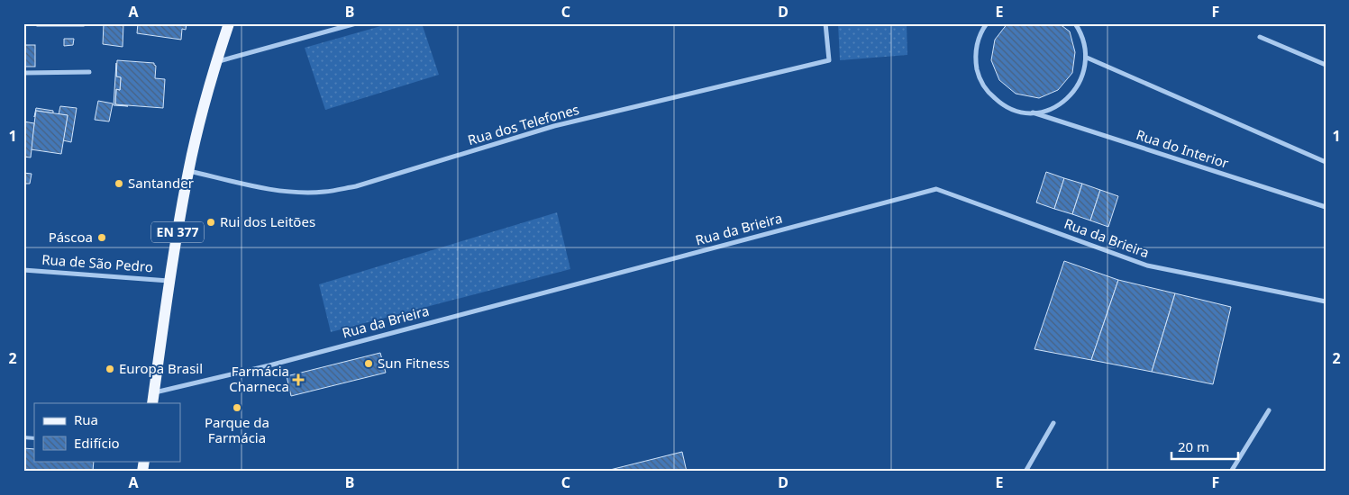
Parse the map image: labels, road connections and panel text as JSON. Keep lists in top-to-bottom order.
{
  "streets": {
    "main road": ["EN 377"],
    "street": [
      "Rua dos Telefones",
      "Rua do Interior",
      "Rua da Brieira",
      "Rua de São Pedro"
    ]
  },
  "crossings": [
    ["Rua dos Telefones", "EN 377"],
    ["Rua da Brieira", "EN 377"],
    ["EN 377", "Rua de São Pedro"]
  ],
  "places": {
    "other": [
      "Santander",
      "Rui dos Leitões",
      "Páscoa",
      "Sun Fitness",
      "Europa Brasil",
      "Parque da Farmácia"
    ],
    "health": ["Farmácia Charneca"]
  },
  "legend": ["Rua", "Edifício"],
  "scale_bar": "20 m",
  "grid": {
    "columns": [
      "A",
      "B",
      "C",
      "D",
      "E",
      "F"
    ],
    "rows": ["1", "2"]
  }
}
